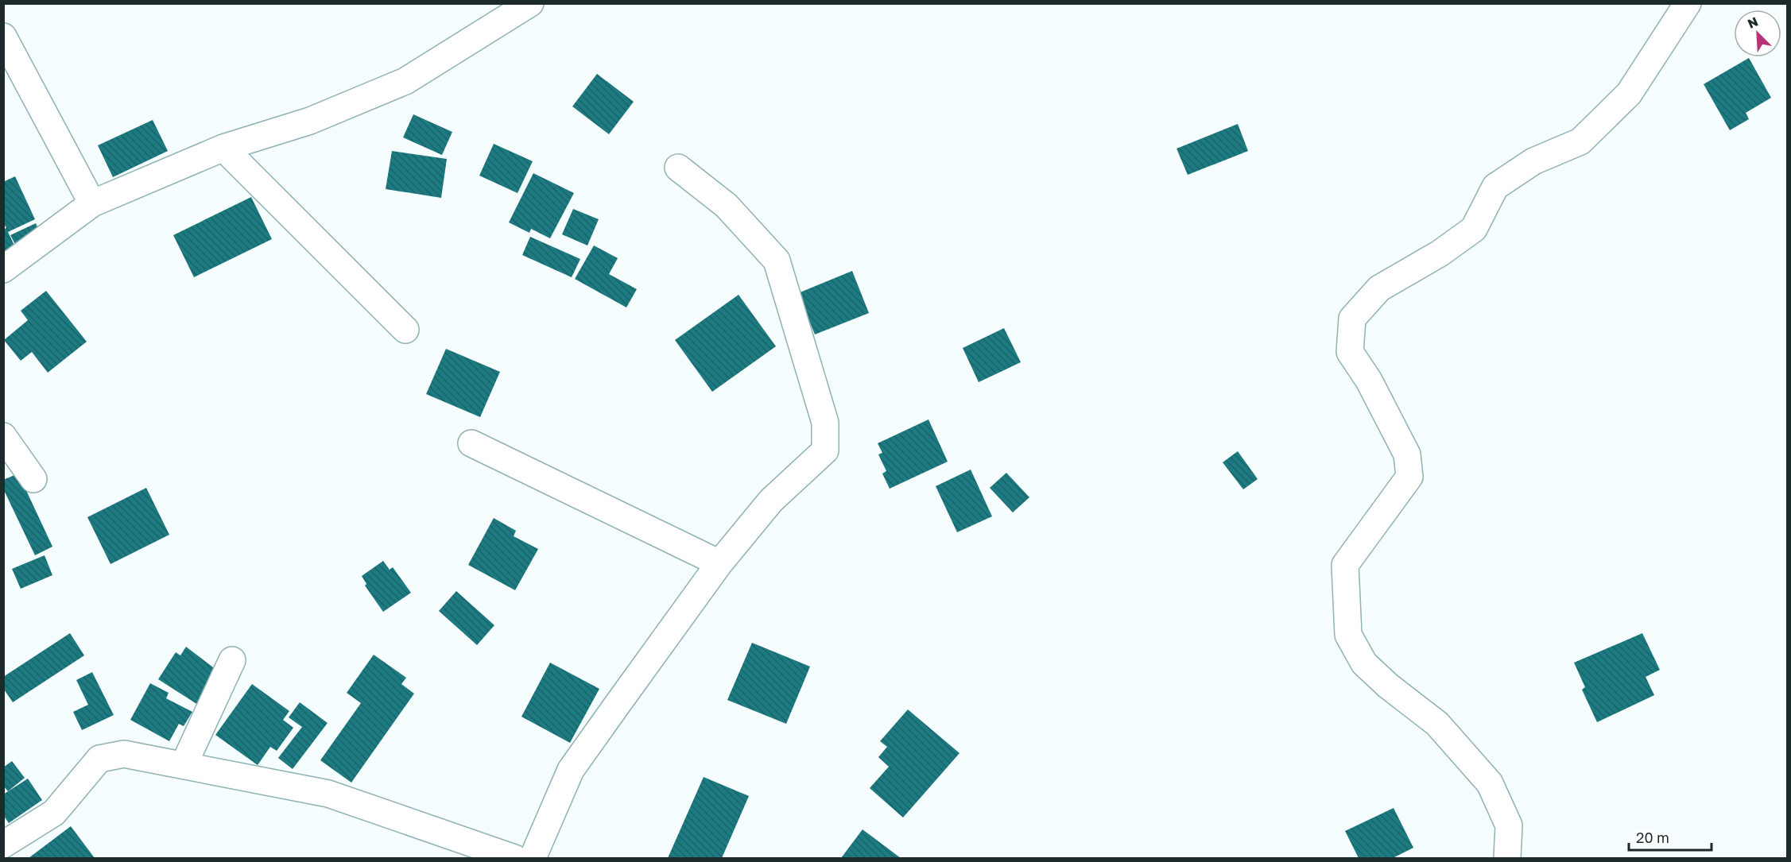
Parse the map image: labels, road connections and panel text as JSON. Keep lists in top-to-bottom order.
{
  "scale_bar": "20 m",
  "north": "top left"
}
